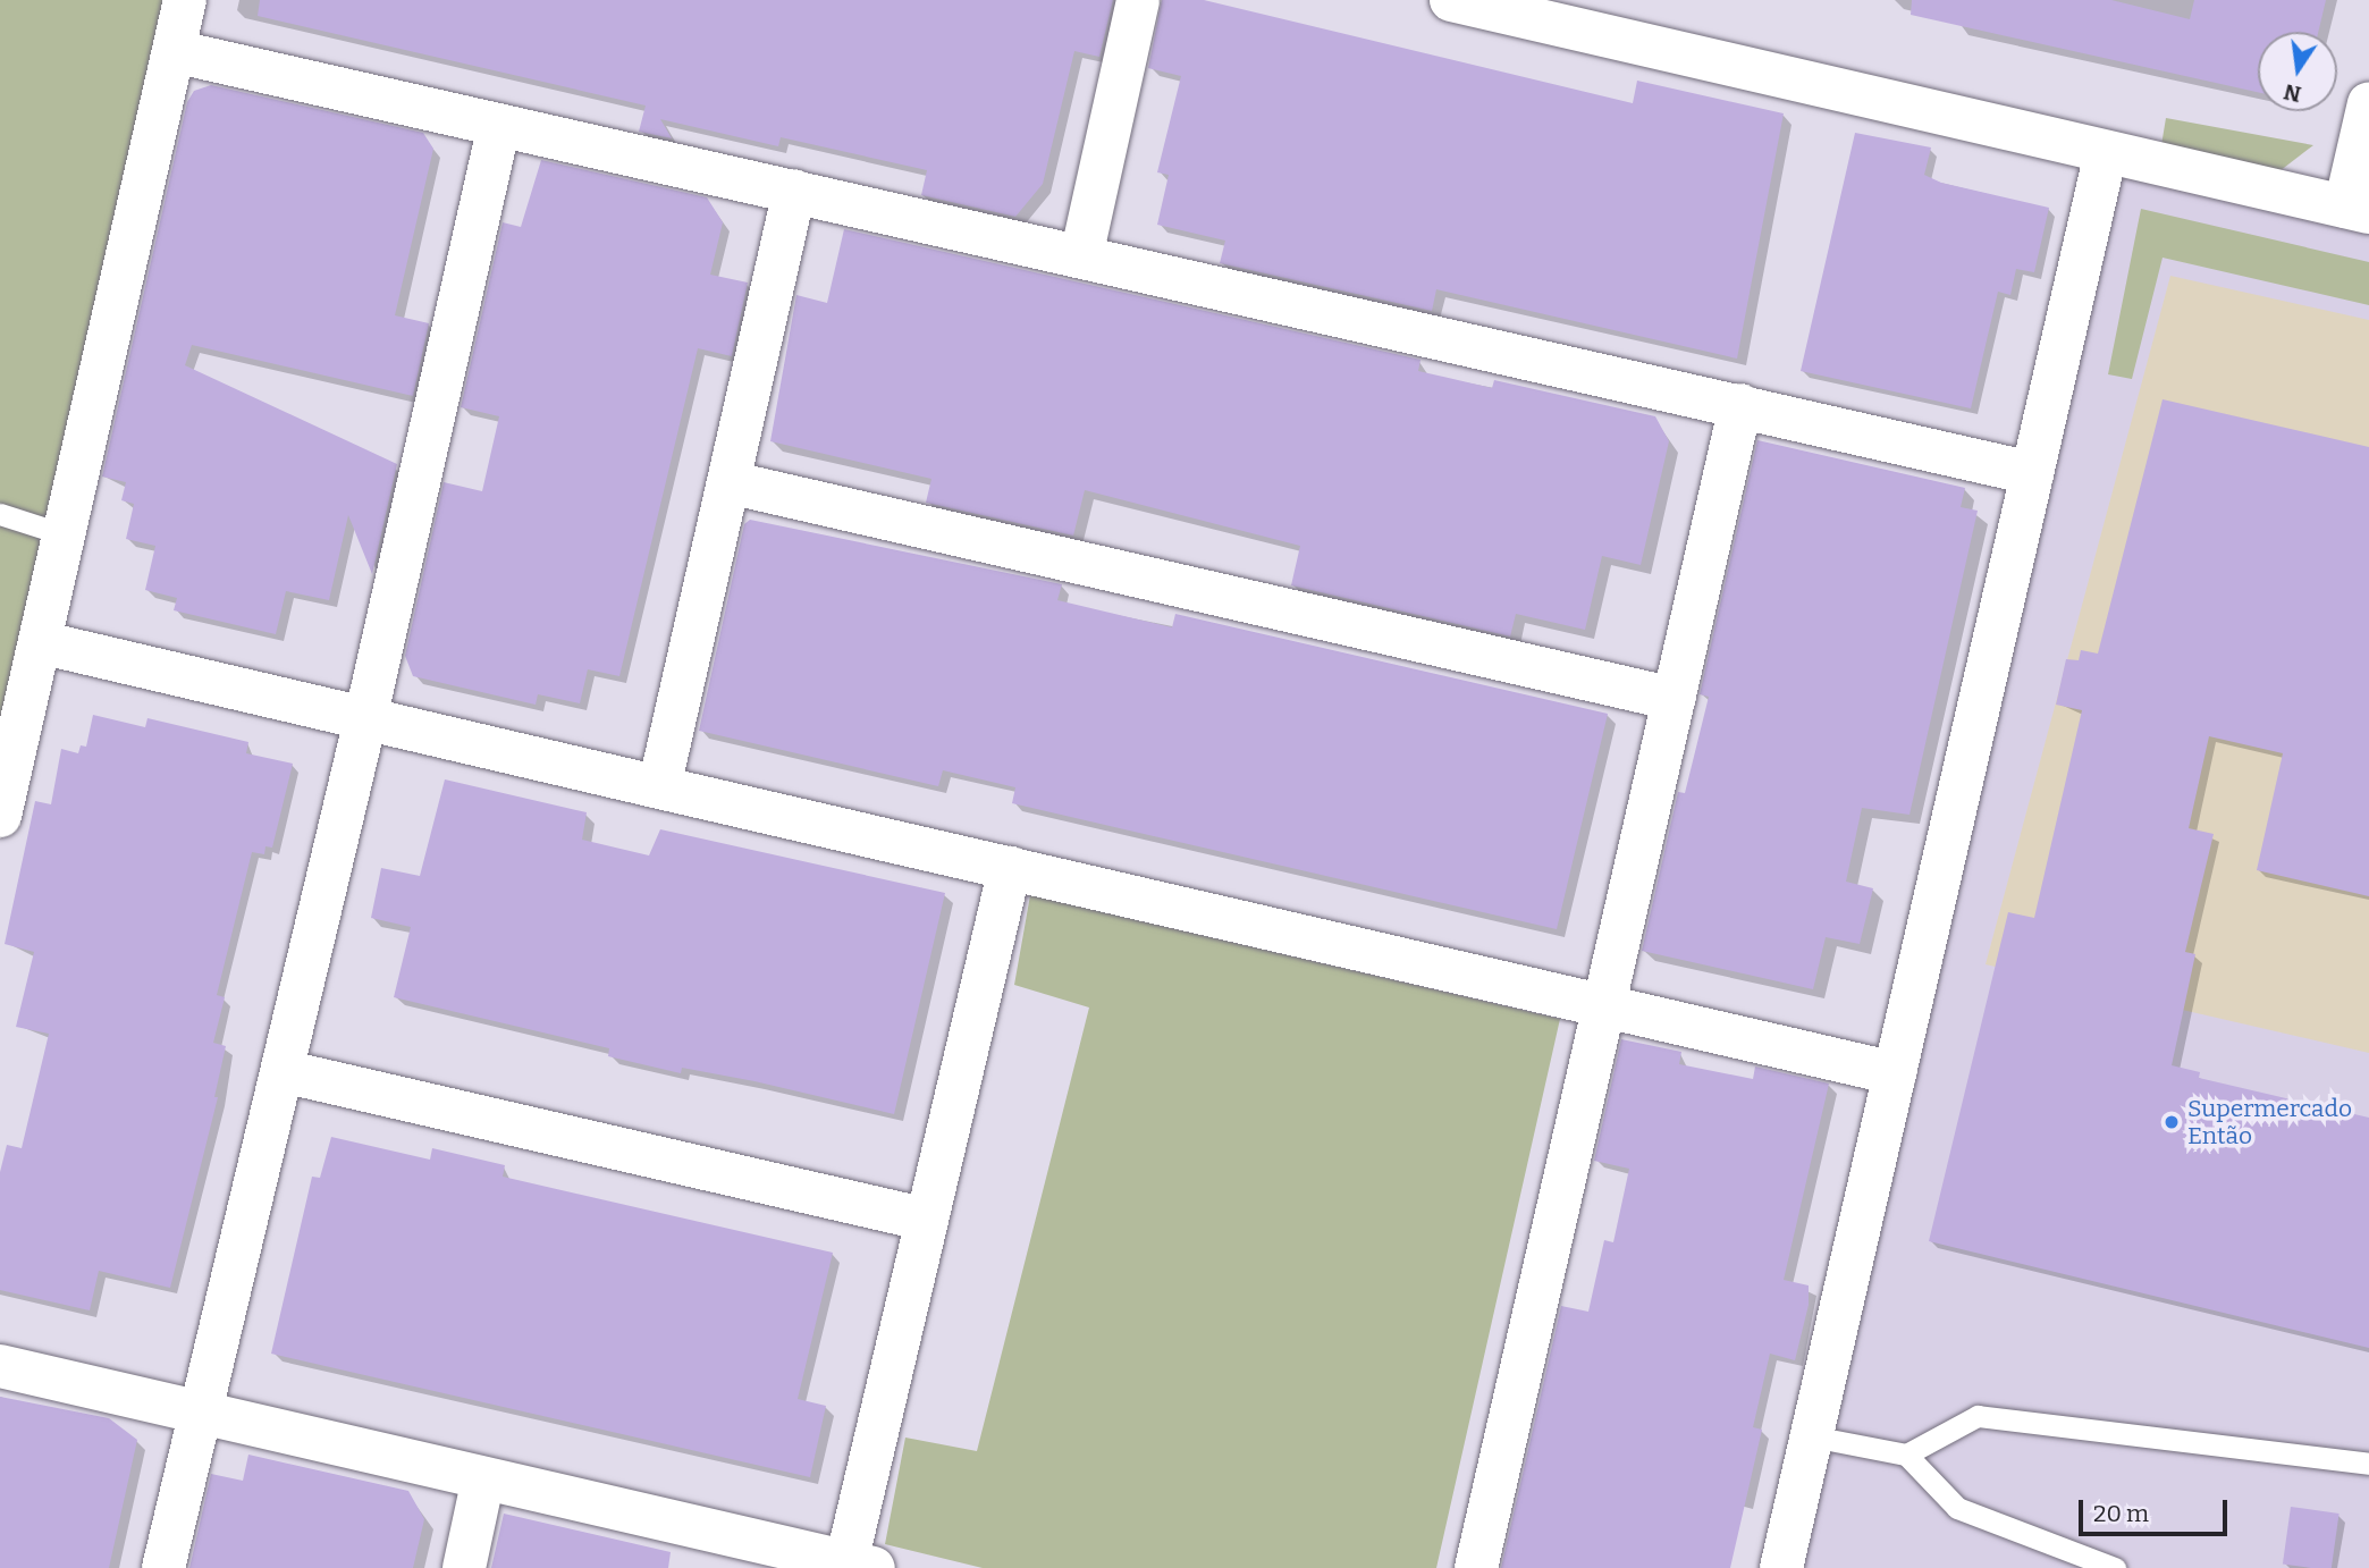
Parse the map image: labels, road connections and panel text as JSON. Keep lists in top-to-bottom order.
{
  "places": ["Supermercado Então"],
  "scale_bar": "20 m",
  "north": "bottom"
}
